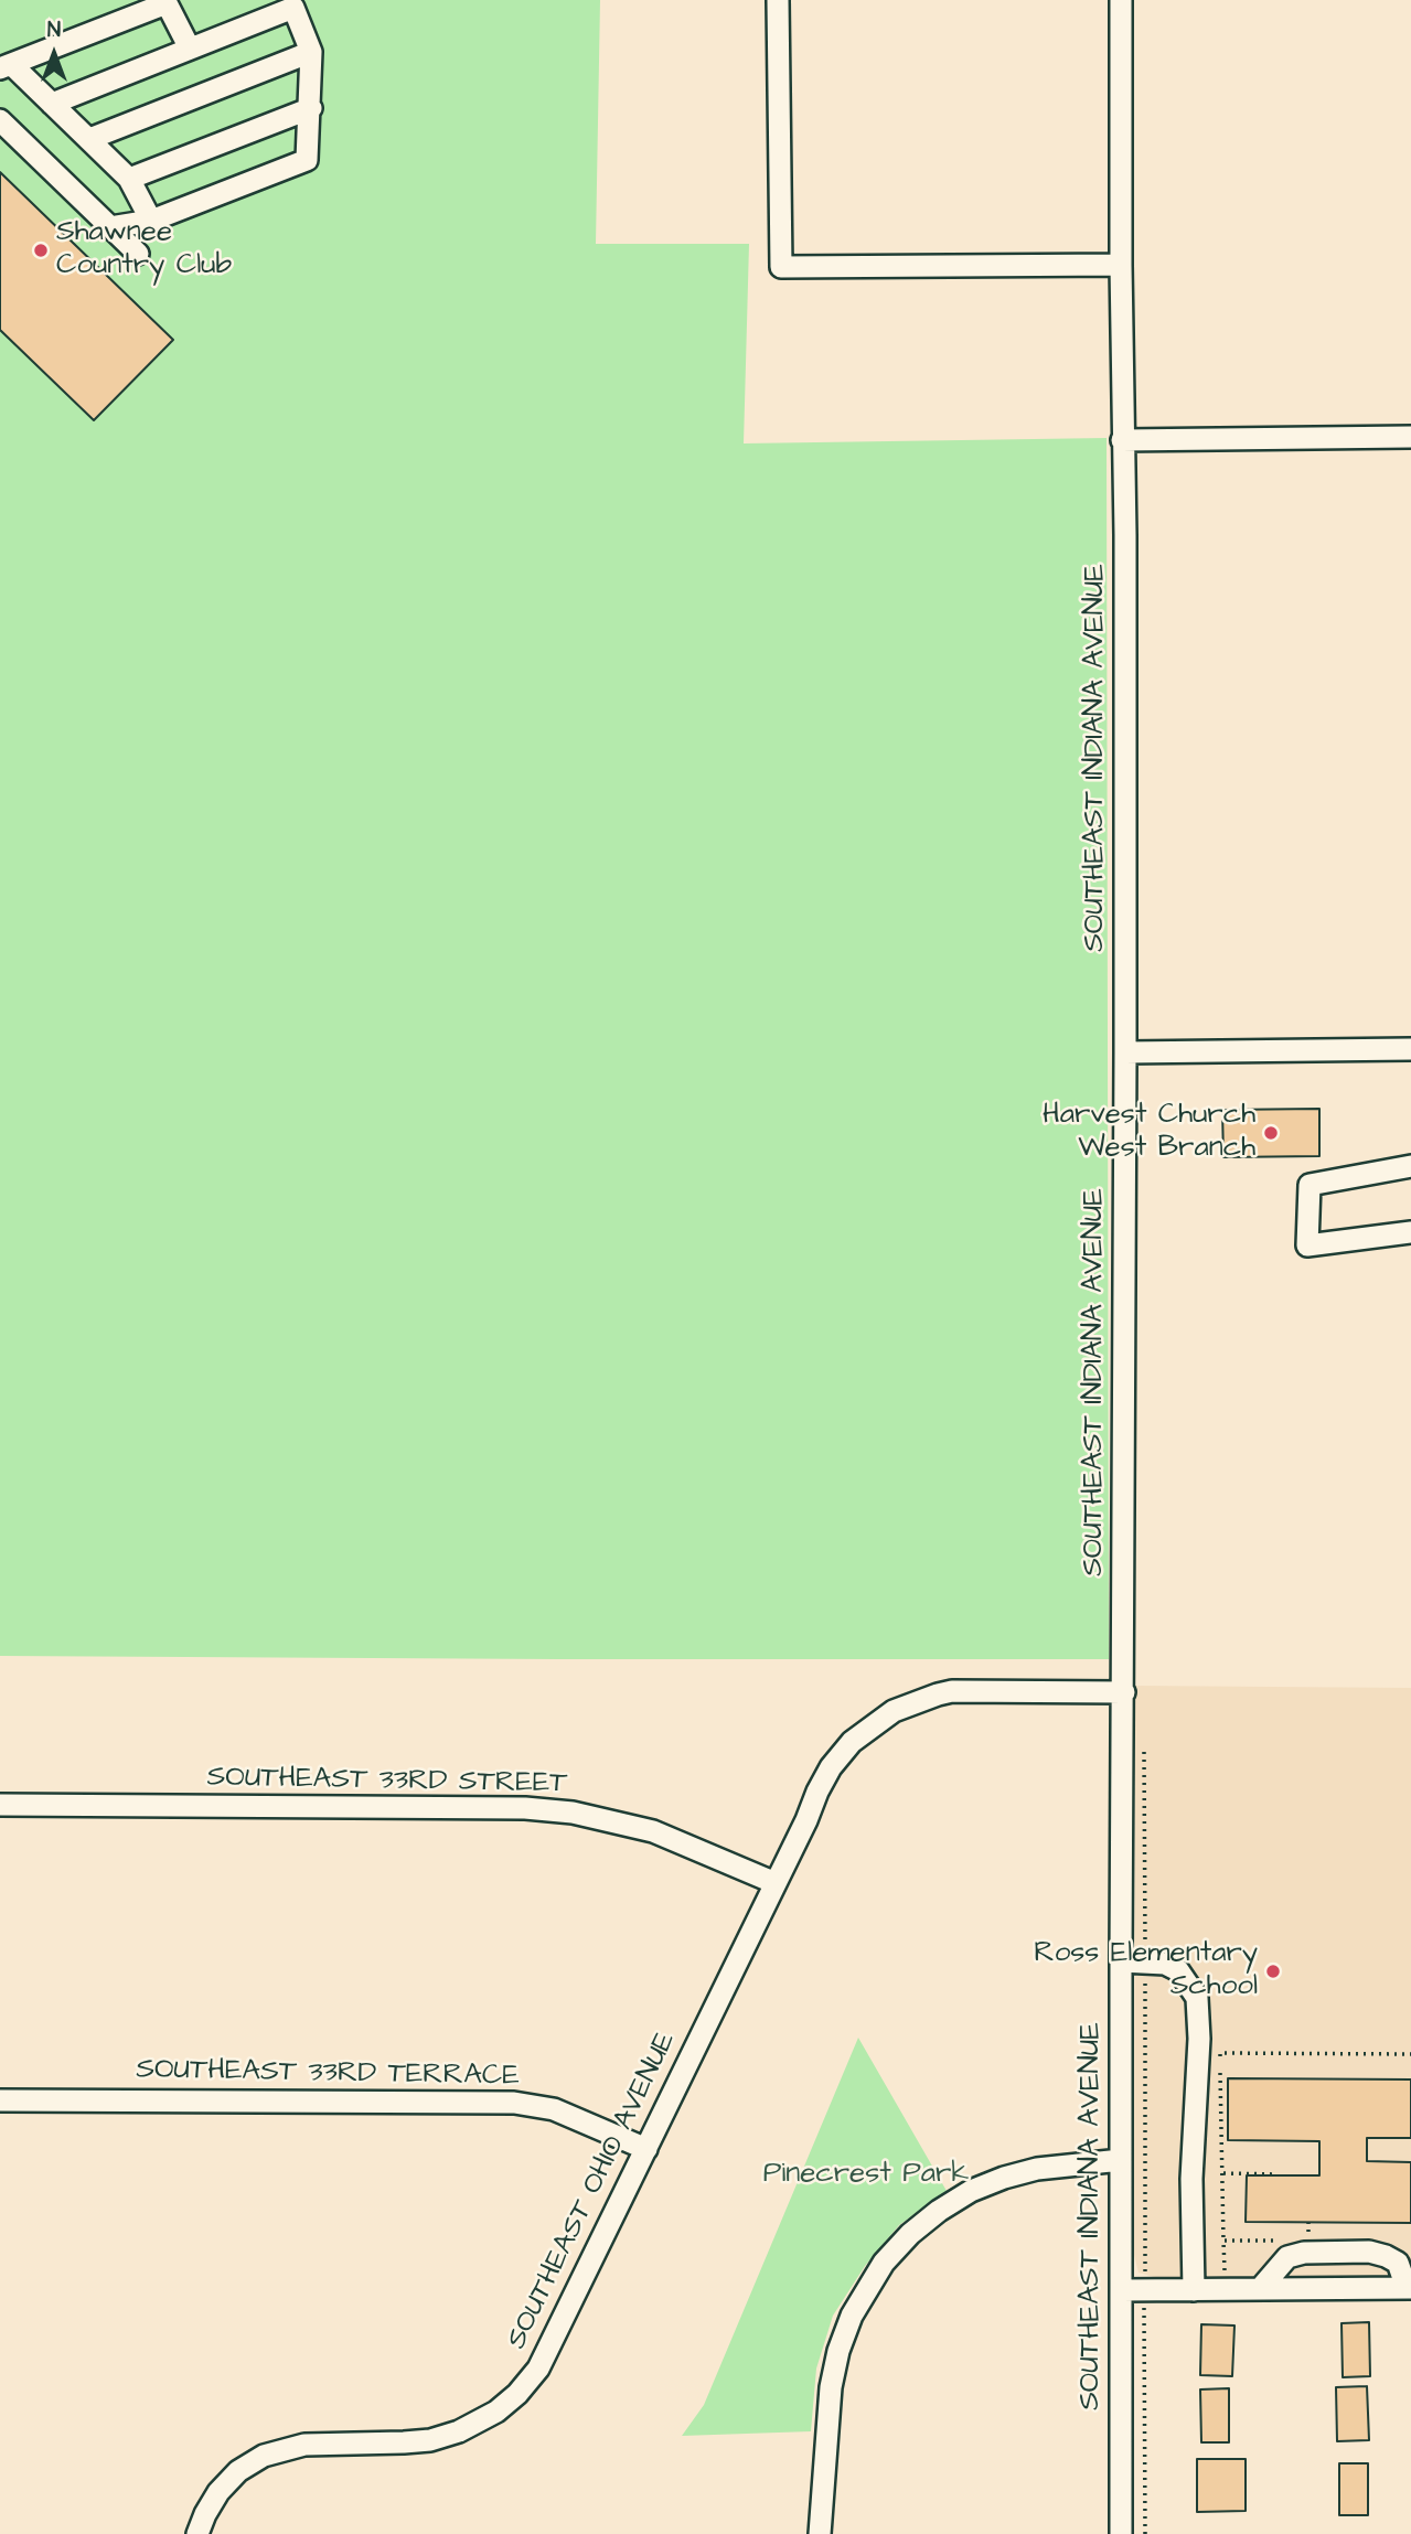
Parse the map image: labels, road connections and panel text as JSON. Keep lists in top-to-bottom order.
{
  "streets": {
    "street": [
      "SOUTHEAST INDIANA AVENUE",
      "SOUTHEAST 33RD STREET",
      "SOUTHEAST 33RD TERRACE",
      "SOUTHEAST OHIO AVENUE"
    ]
  },
  "crossings": [
    ["SOUTHEAST 33RD STREET", "SOUTHEAST OHIO AVENUE"],
    ["SOUTHEAST 33RD TERRACE", "SOUTHEAST OHIO AVENUE"]
  ],
  "parks": ["Pinecrest Park"],
  "places": ["Shawnee Country Club", "Harvest Church West Branch", "Ross Elementary School"],
  "north": "top"
}
